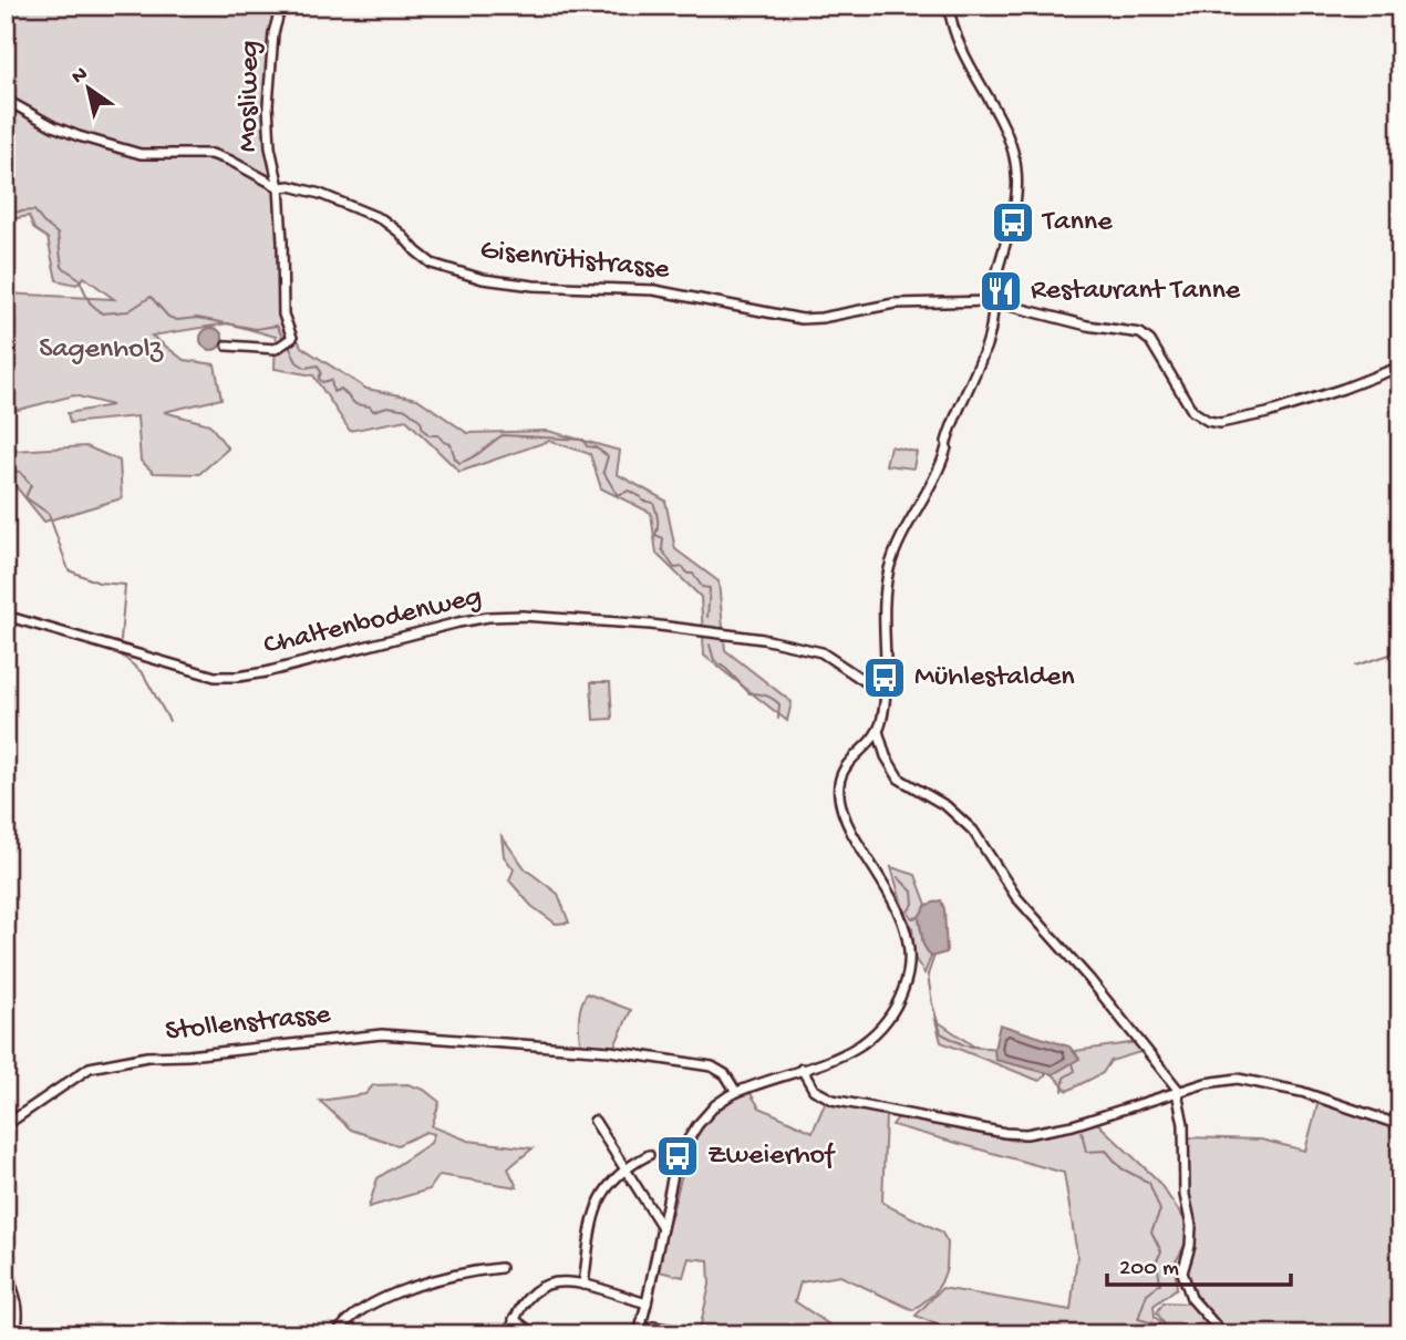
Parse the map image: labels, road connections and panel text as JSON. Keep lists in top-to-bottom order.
{
  "streets": {
    "street": [
      "Mosliweg",
      "Gisenrütistrasse",
      "Chaltenbodenweg",
      "Stollenstrasse"
    ]
  },
  "crossings": [
    ["Mosliweg", "Gisenrütistrasse"]
  ],
  "parks": ["Sagenholz"],
  "places": {
    "bus stop": ["Tanne", "Mühlestalden", "Zweierhof"],
    "restaurant": ["Restaurant Tanne"]
  },
  "scale_bar": "200 m",
  "north": "top left"
}
